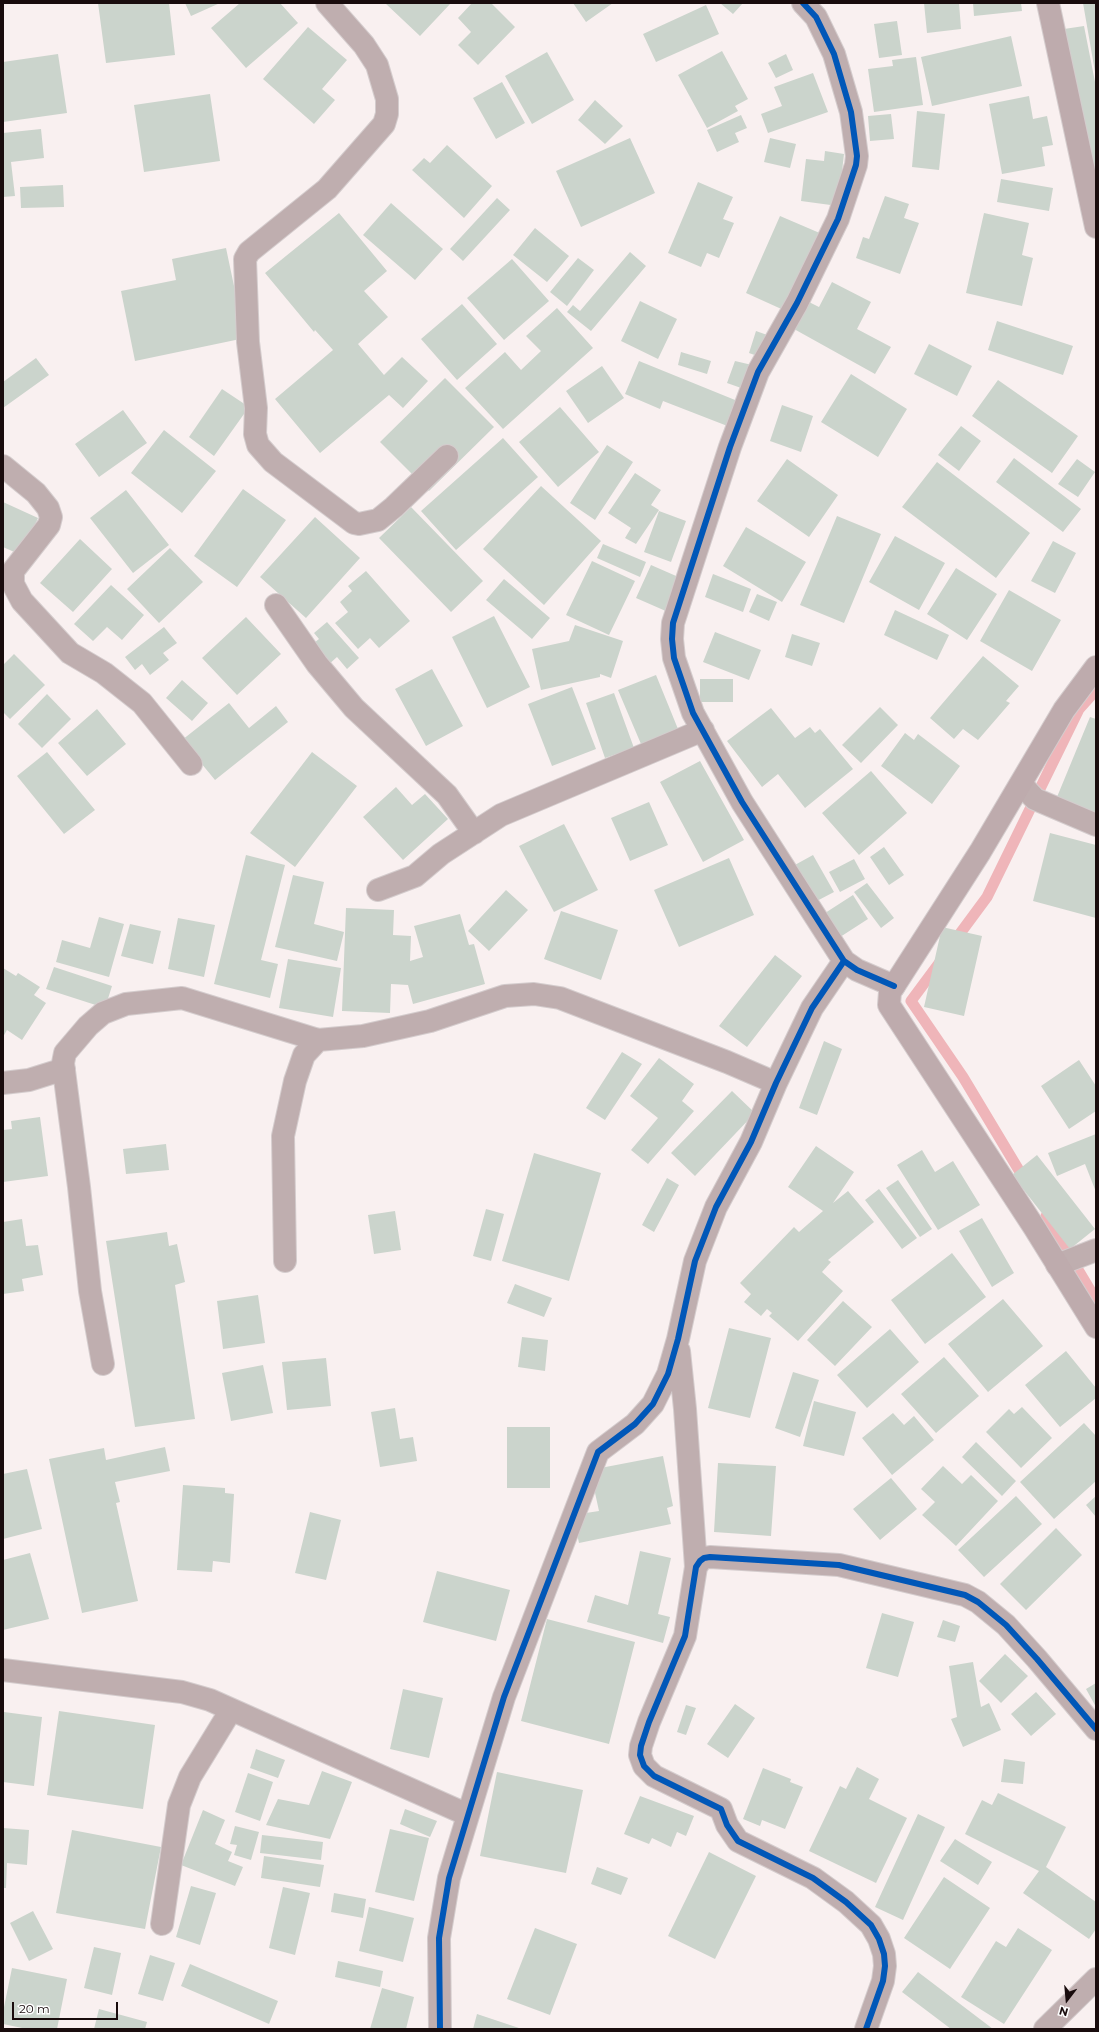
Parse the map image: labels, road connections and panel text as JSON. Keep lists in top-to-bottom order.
{
  "scale_bar": "20 m",
  "north": "bottom"
}
